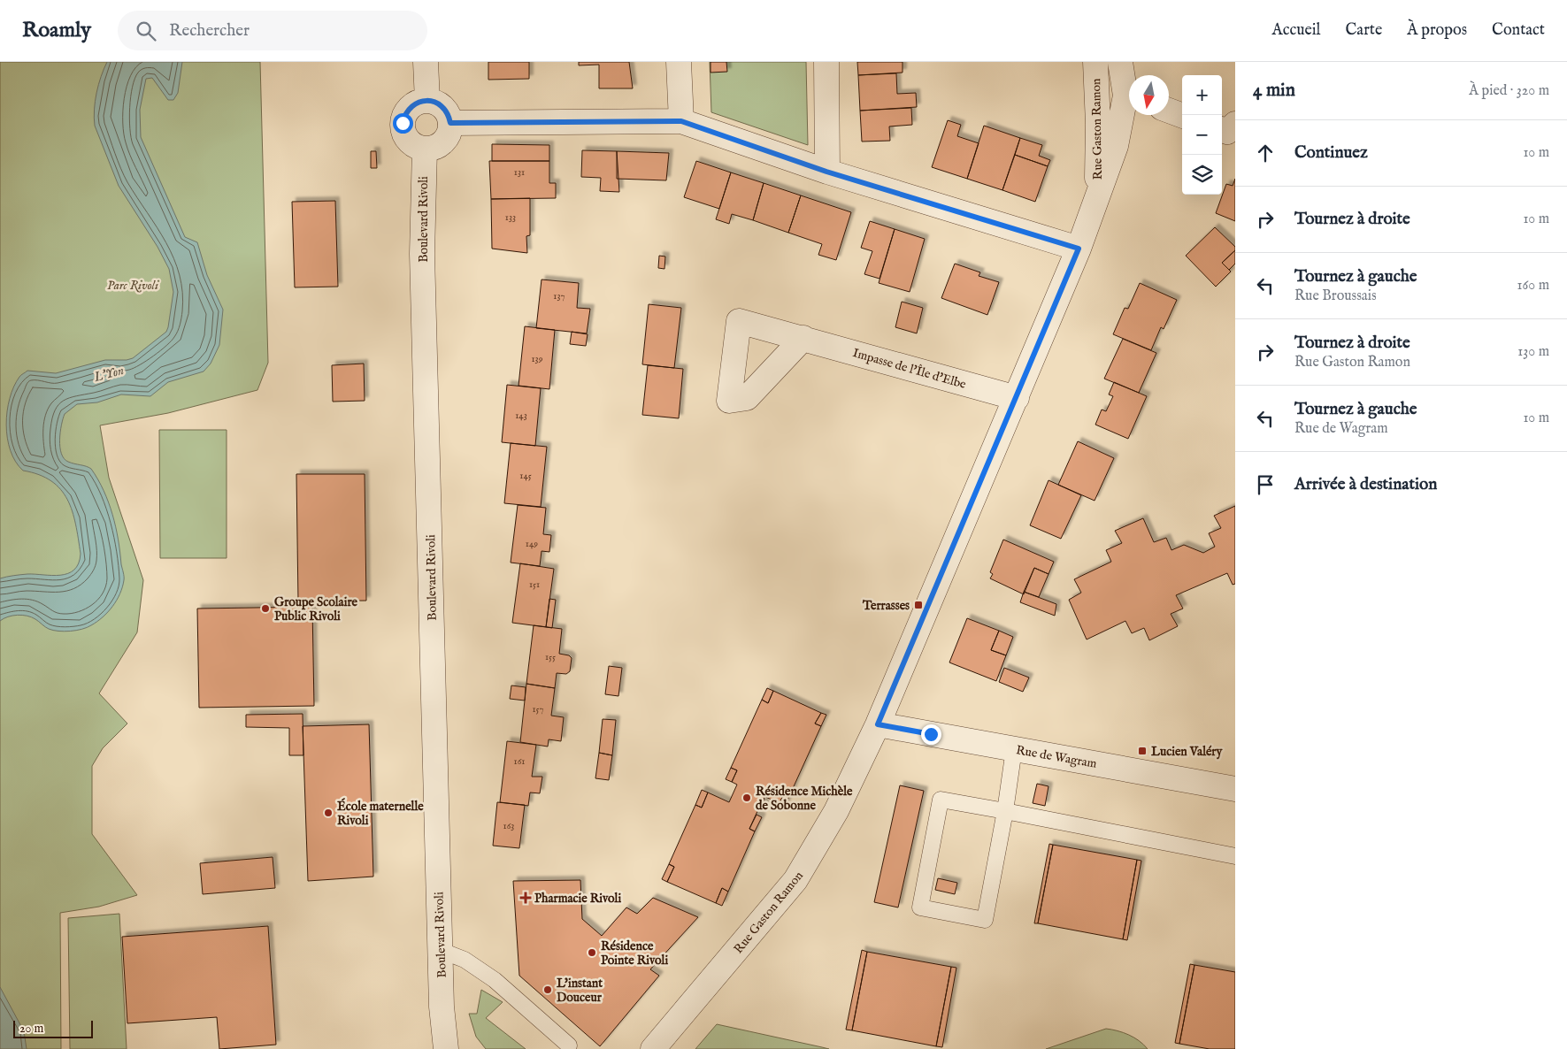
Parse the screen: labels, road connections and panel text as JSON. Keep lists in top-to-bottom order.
{
  "streets": {
    "street": [
      "Rue Gaston Ramon",
      "Boulevard Rivoli",
      "Impasse de l'Île d'Elbe",
      "Rue de Wagram"
    ]
  },
  "crossings": [
    ["Rue Gaston Ramon", "Impasse de l'Île d'Elbe"],
    ["Rue Gaston Ramon", "Rue de Wagram"]
  ],
  "water": ["L'Yon"],
  "parks": ["Parc Rivoli"],
  "places": {
    "transit": ["Terrasses", "Lucien Valéry"],
    "other": [
      "Groupe Scolaire Public Rivoli",
      "Résidence Michèle de Sobonne",
      "École maternelle Rivoli",
      "Résidence Pointe Rivoli",
      "L'instant Douceur"
    ],
    "health": ["Pharmacie Rivoli"]
  },
  "house_numbers": [
    "131",
    "133",
    "137",
    "139",
    "143",
    "145",
    "149",
    "151",
    "155",
    "157",
    "161",
    "163"
  ],
  "scale_bar": "20 m",
  "north": "bottom",
  "page": {
    "header": "Roamly",
    "search": "Rechercher",
    "nav": [
      "Accueil",
      "Carte",
      "À propos",
      "Contact"
    ],
    "heading": ["4 min", "À pied · 320 m"],
    "map_buttons": ["+", "−"],
    "list": [
      ["Continuez", "10 m"],
      ["Tournez à droite", "10 m"],
      ["Tournez à gauche", "Rue Broussais", "160 m"],
      ["Tournez à droite", "Rue Gaston Ramon", "130 m"],
      ["Tournez à gauche", "Rue de Wagram", "10 m"],
      "Arrivée à destination"
    ],
    "scale": "20 m"
  }
}
